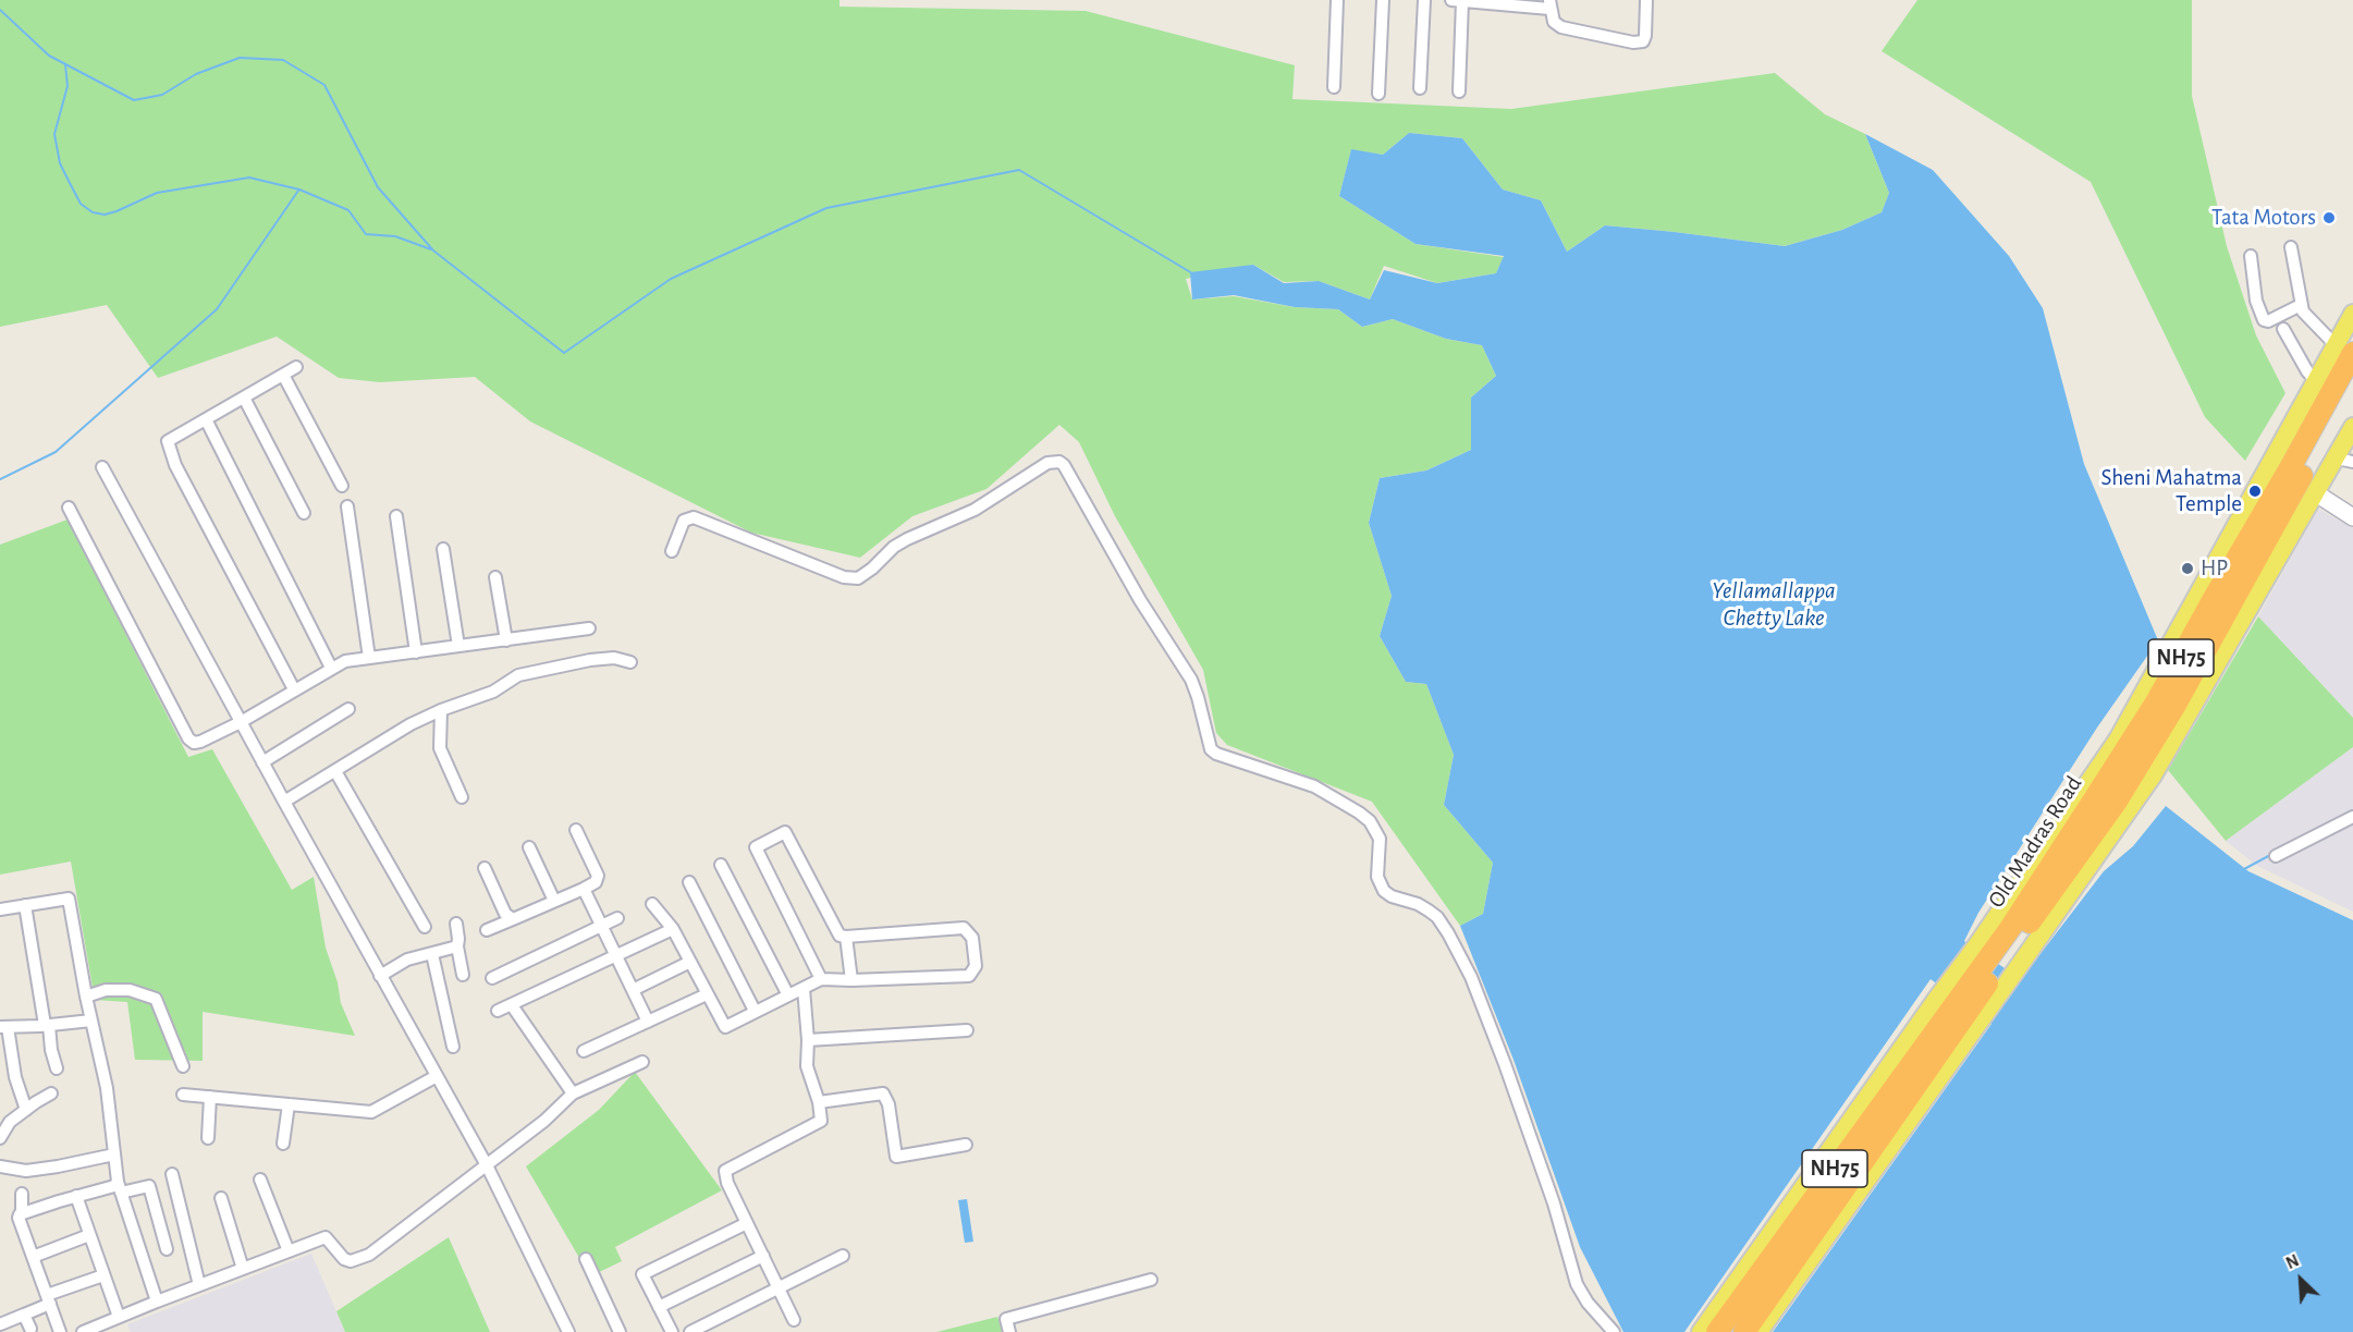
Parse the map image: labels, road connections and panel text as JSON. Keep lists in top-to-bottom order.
{
  "streets": {
    "highway": ["NH75", "Old Madras Road"]
  },
  "water": ["Yellamallappa Chetty Lake"],
  "places": ["Tata Motors", "Sheni Mahatma Temple", "HP"],
  "north": "top left"
}
